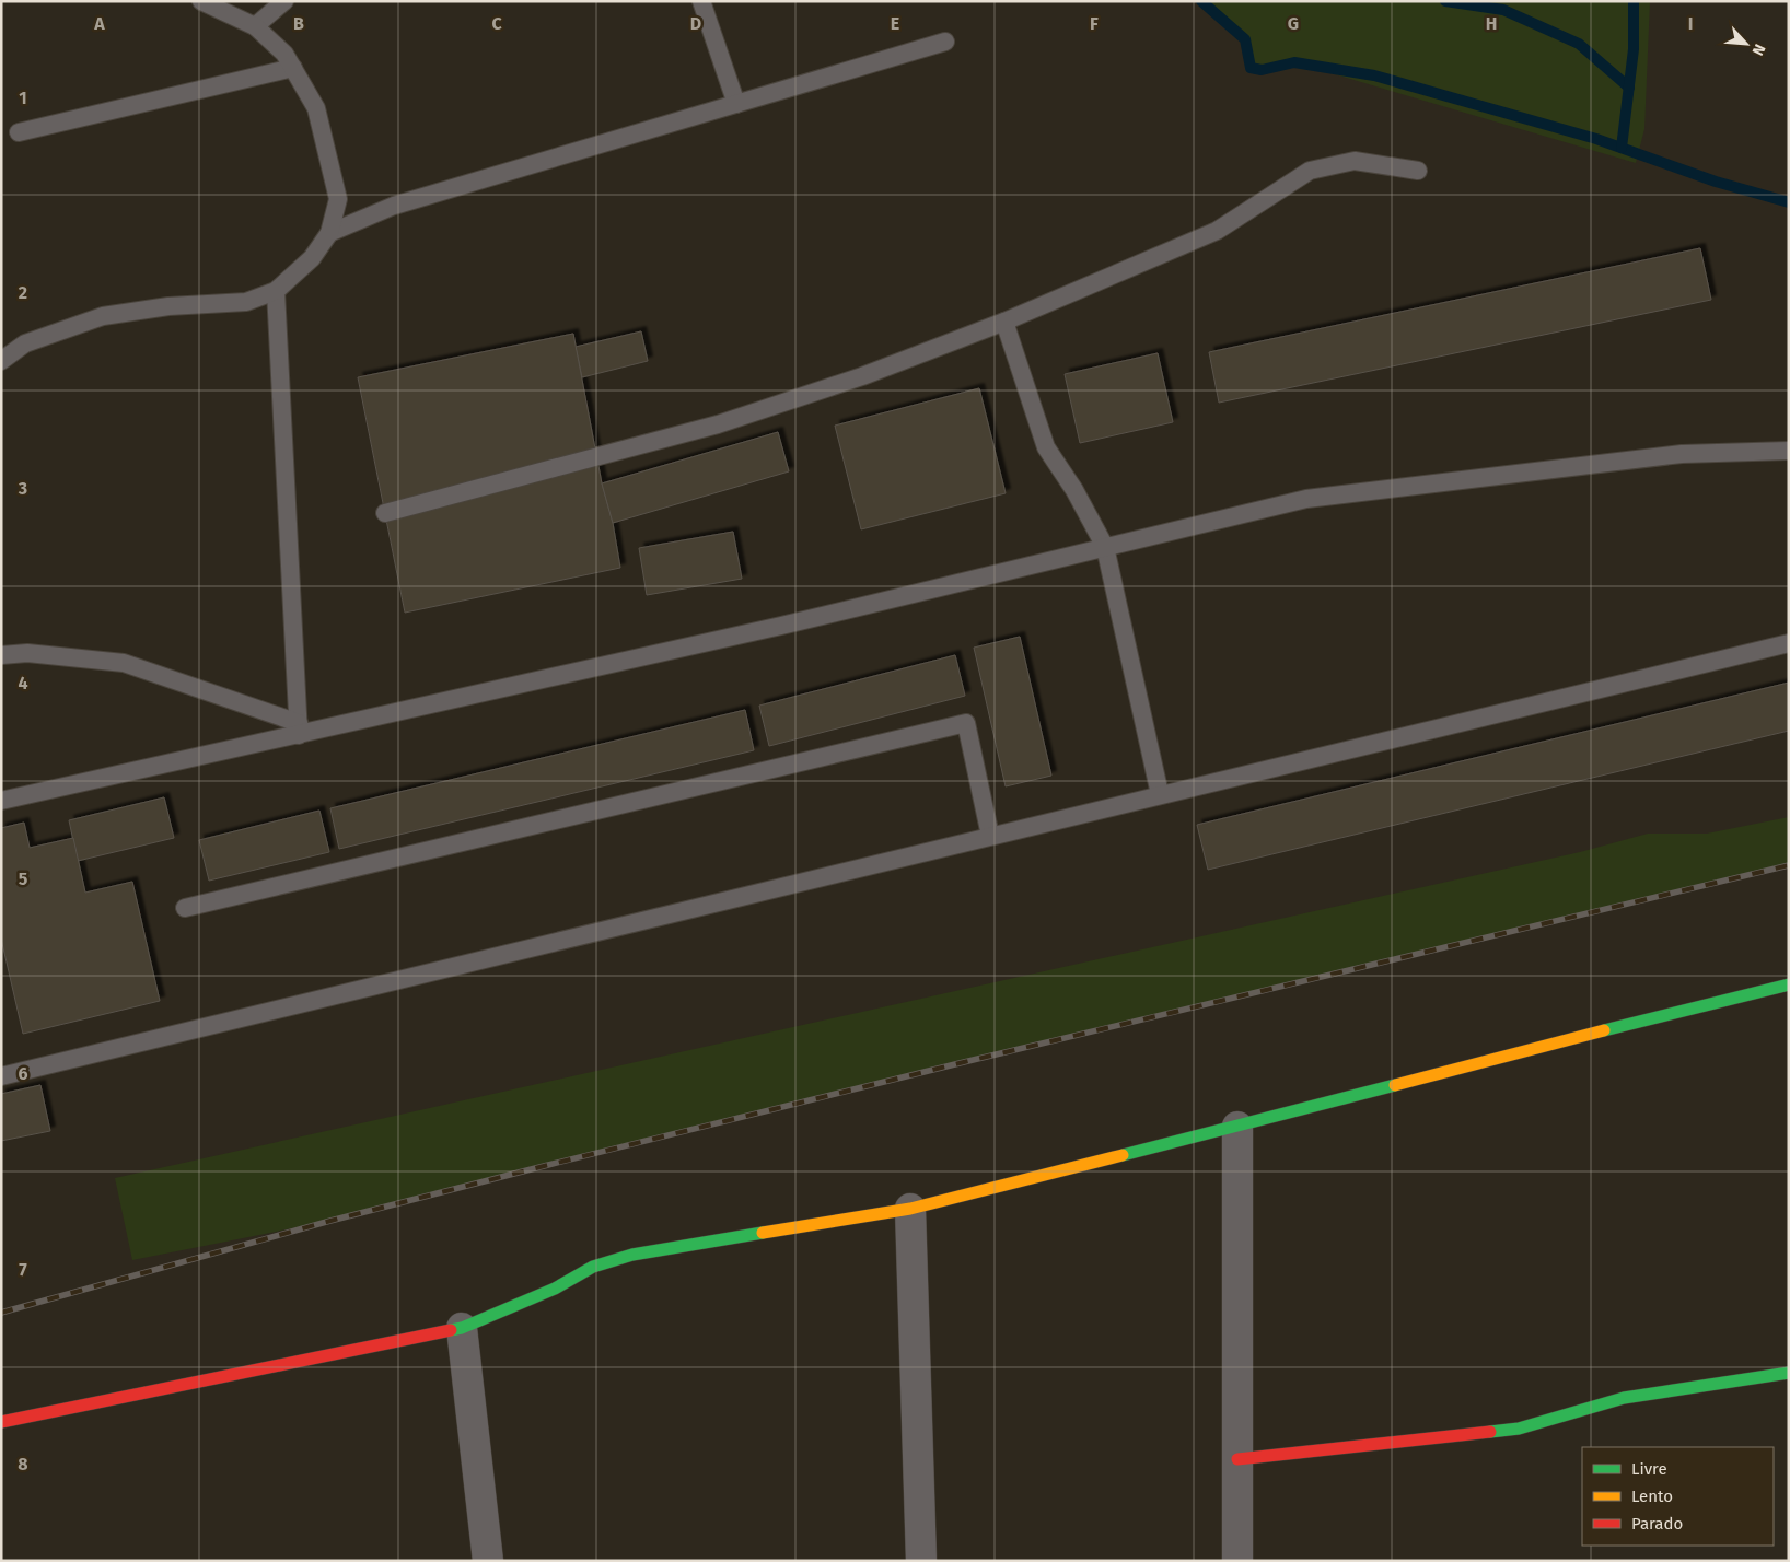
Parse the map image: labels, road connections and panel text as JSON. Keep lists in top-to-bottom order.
{
  "legend": ["Livre", "Lento", "Parado"],
  "north": "bottom right",
  "grid": {
    "columns": [
      "A",
      "B",
      "C",
      "D",
      "E",
      "F",
      "G",
      "H",
      "I"
    ],
    "rows": [
      "1",
      "2",
      "3",
      "4",
      "5",
      "6",
      "7",
      "8"
    ]
  }
}
